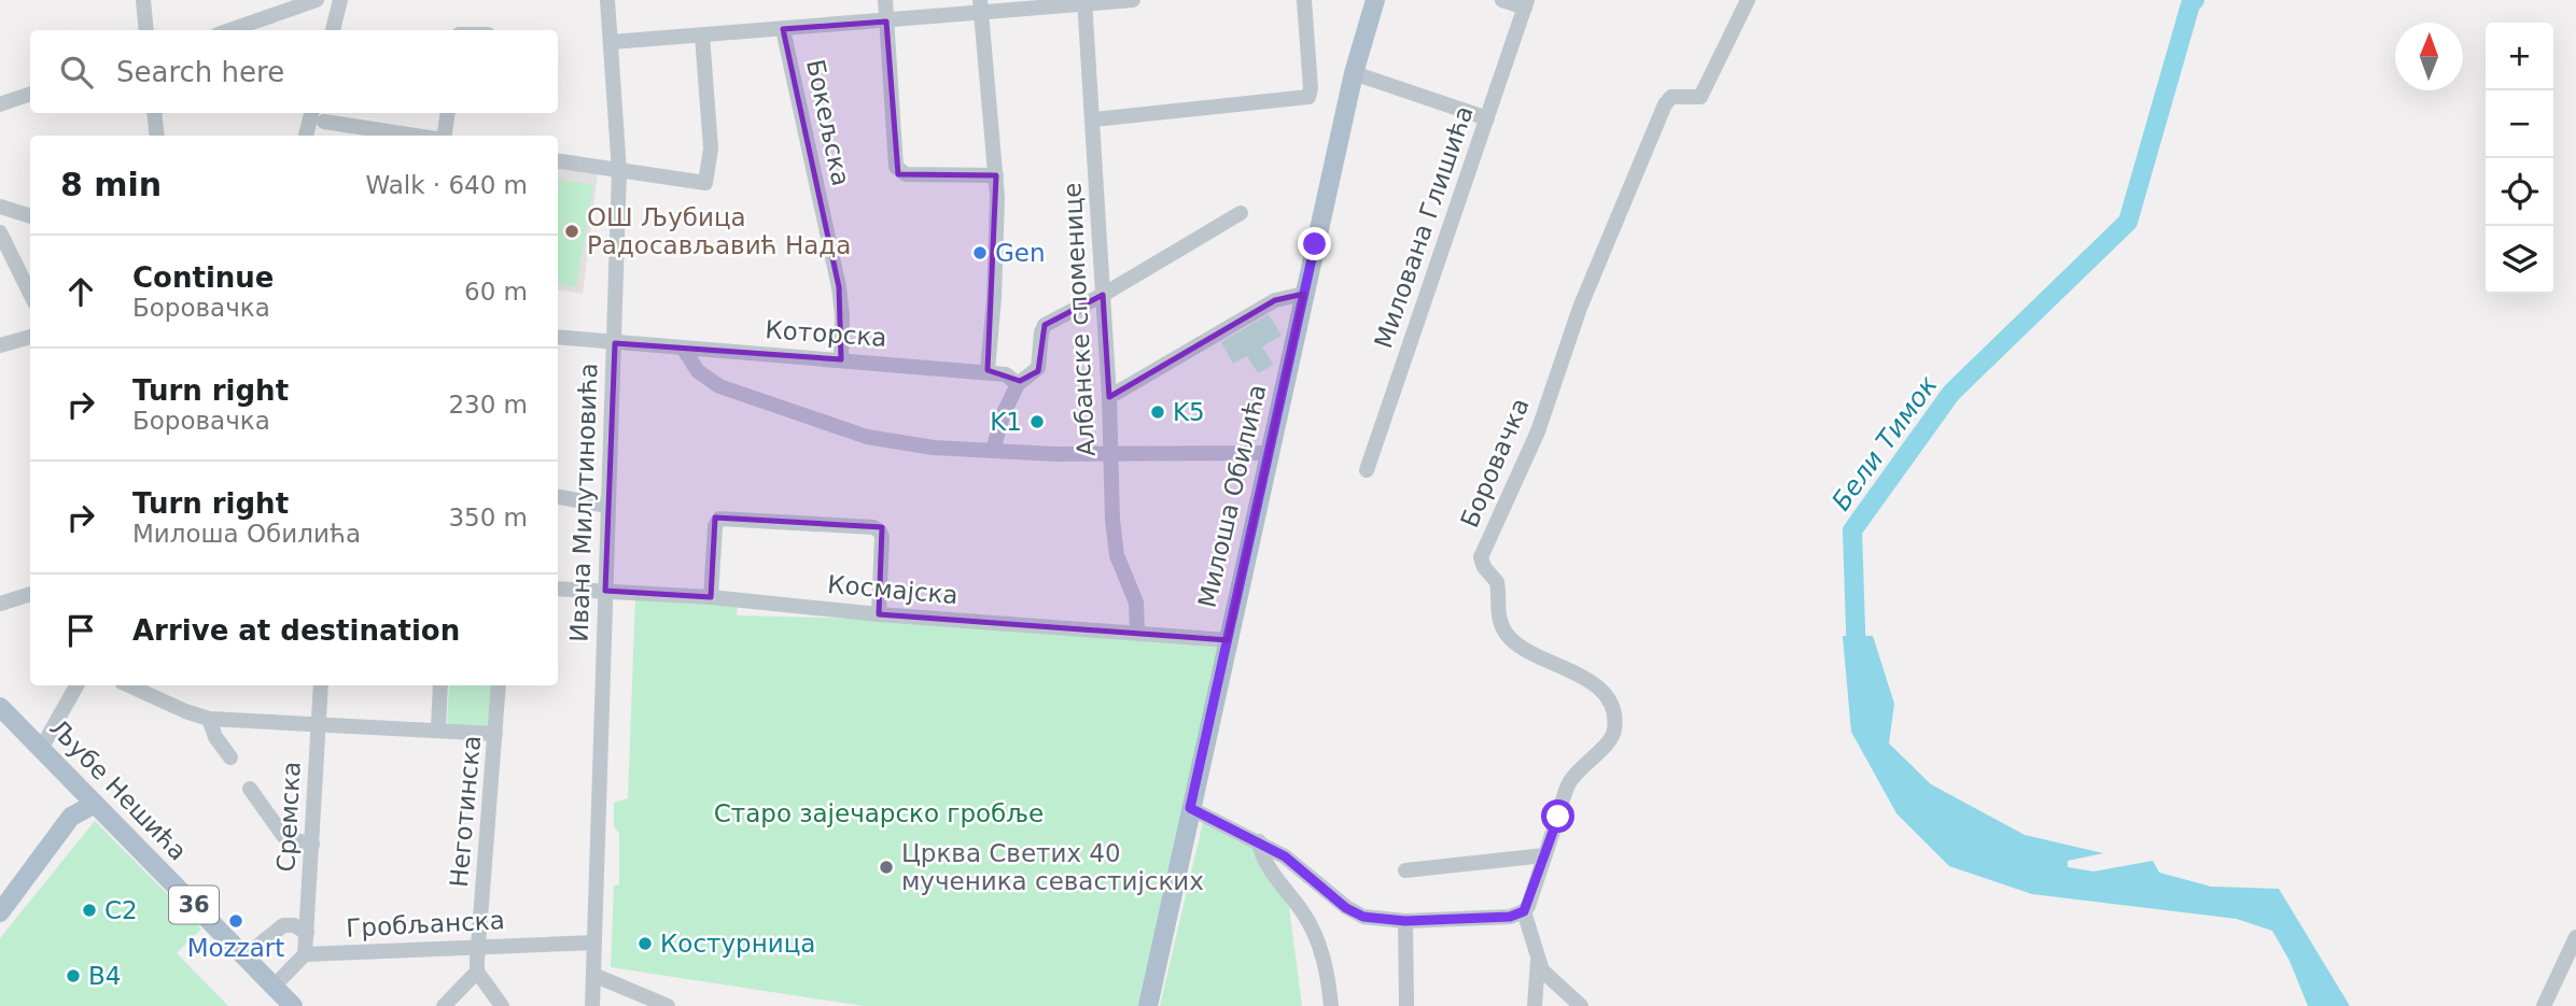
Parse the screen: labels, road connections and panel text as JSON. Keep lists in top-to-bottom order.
{
  "streets": {
    "main road": ["Милоша Обилића", "Љубе Нешића", "36"],
    "street": [
      "Бокељска",
      "Милована Глишића",
      "Албанске споменице",
      "Которска",
      "Боровачка",
      "Ивана Милутиновића",
      "Космајска",
      "Неготинска",
      "Сремска",
      "Гробљанска"
    ]
  },
  "crossings": [
    ["Бокељска", "Которска"],
    ["Албанске споменице", "Космајска"],
    ["Которска", "Ивана Милутиновића"],
    ["Милоша Обилића", "Космајска"],
    ["Ивана Милутиновића", "Космајска"],
    ["Ивана Милутиновића", "Гробљанска"],
    ["Неготинска", "Гробљанска"],
    ["Сремска", "Гробљанска"]
  ],
  "water": ["Бели Тимок"],
  "parks": ["Старо зајечарско гробље"],
  "places": [
    "ОШ Љубица Радосављавић Нада",
    "Gen",
    "K5",
    "K1",
    "Црква Светих 40 мученика севастијских",
    "C2",
    "Mozzart",
    "Костурница",
    "B4"
  ],
  "north": "top",
  "page": {
    "map_buttons": ["+", "−"],
    "search": "Search here",
    "heading": ["8 min", "Walk · 640 m"],
    "list": [
      ["Continue", "Боровачка", "60 m"],
      ["Turn right", "Боровачка", "230 m"],
      ["Turn right", "Милоша Обилића", "350 m"],
      "Arrive at destination"
    ]
  }
}
